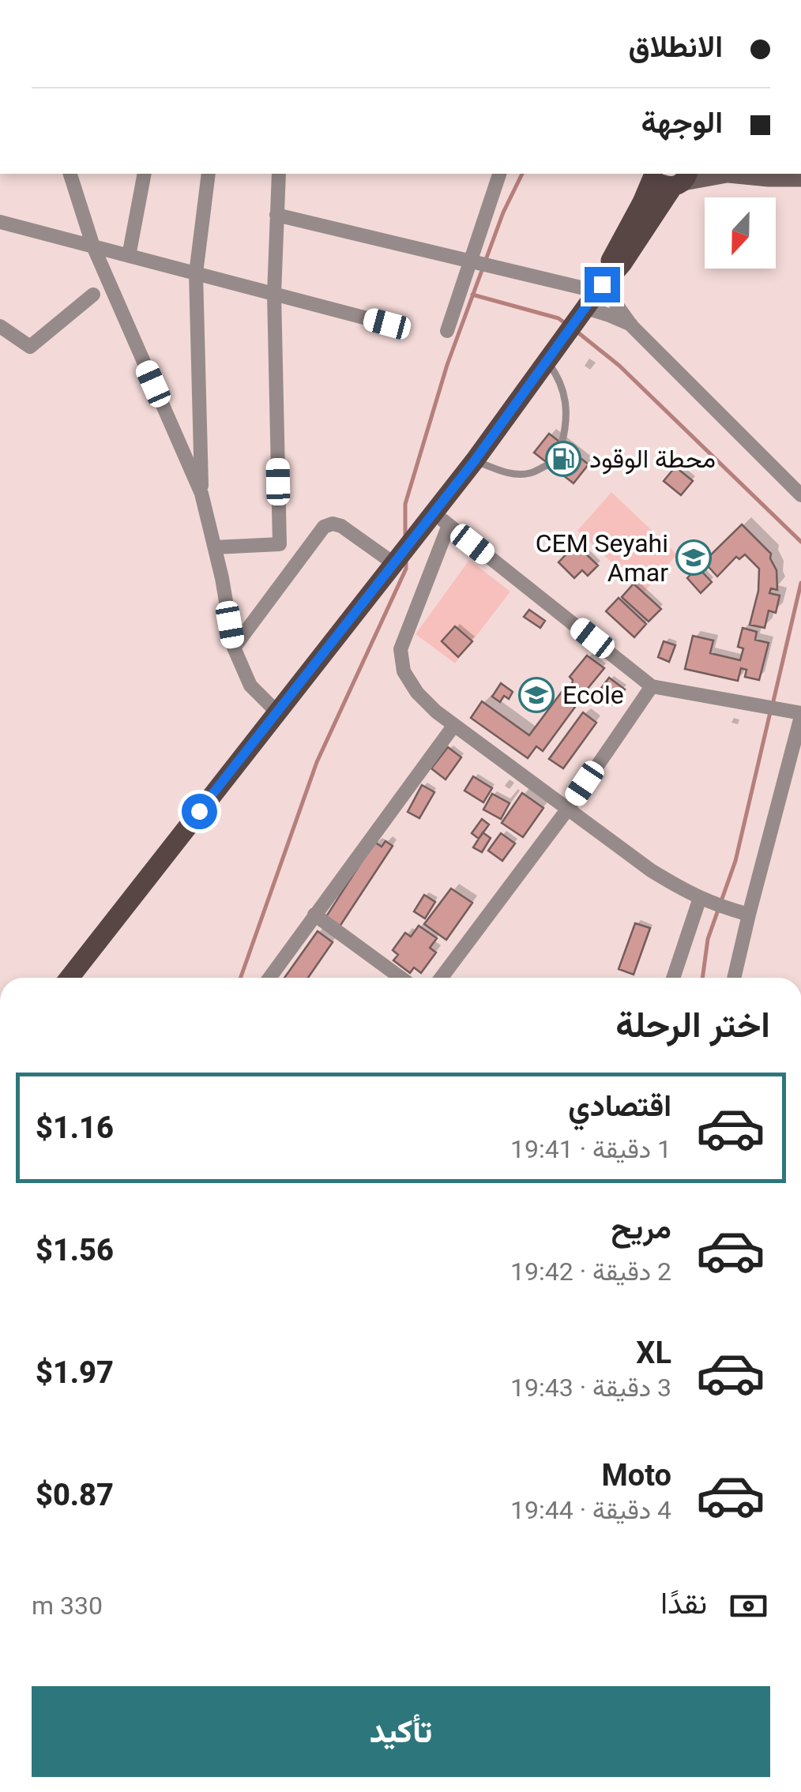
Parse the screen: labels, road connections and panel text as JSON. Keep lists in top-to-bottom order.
{
  "places": {
    "fuel station": ["محطة الوقود"],
    "school or university": ["CEM Seyahi Amar", "Ecole"]
  },
  "north": "bottom",
  "page": {
    "banner": ["الانطلاق", "الوجهة"],
    "heading": "اختر الرحلة",
    "list": [
      {
        "name": "اقتصادي",
        "note": "1 دقيقة · 19:41",
        "value": "$1.16"
      },
      {
        "name": "مريح",
        "note": "2 دقيقة · 19:42",
        "value": "$1.56"
      },
      {
        "name": "XL",
        "note": "3 دقيقة · 19:43",
        "value": "$1.97"
      },
      {
        "name": "Moto",
        "note": "4 دقيقة · 19:44",
        "value": "$0.87"
      }
    ],
    "pay": ["نقدًا", "330 m"],
    "buttons": "تأكيد"
  }
}
